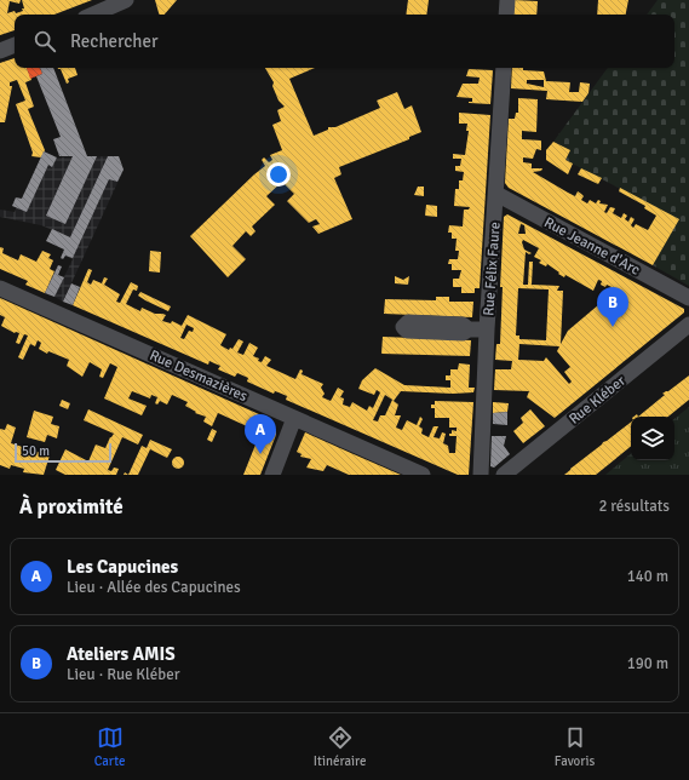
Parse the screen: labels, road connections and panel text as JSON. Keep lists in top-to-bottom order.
{
  "streets": {
    "street": [
      "Rue Jeanne d'Arc",
      "Rue Félix Faure",
      "Rue Desmazières",
      "Rue Kléber"
    ]
  },
  "crossings": [
    ["Rue Jeanne d'Arc", "Rue Félix Faure"]
  ],
  "scale_bar": "50 m",
  "page": {
    "search": "Rechercher",
    "pins": ["B", "A"],
    "scale": "50 m",
    "heading": ["À proximité", "2 résultats"],
    "list": [
      {
        "mark": "A",
        "name": "Les Capucines",
        "note": "Lieu · Allée des Capucines",
        "value": "140 m"
      },
      {
        "mark": "B",
        "name": "Ateliers AMIS",
        "note": "Lieu · Rue Kléber",
        "value": "190 m"
      }
    ],
    "nav": ["Carte", "Itinéraire", "Favoris"]
  }
}
